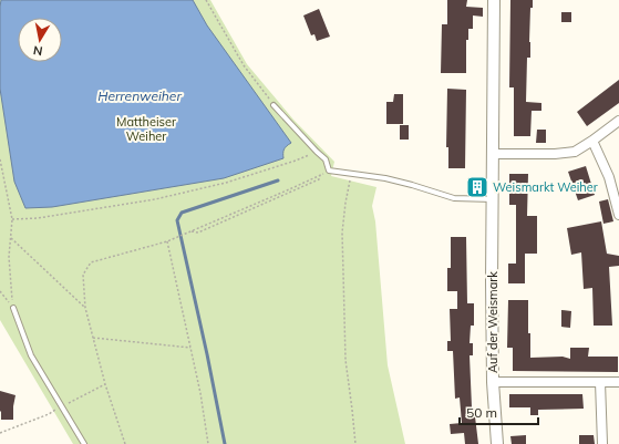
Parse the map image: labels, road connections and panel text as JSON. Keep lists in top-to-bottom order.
{
  "streets": {
    "street": ["Auf der Weismark"]
  },
  "water": ["Herrenweiher"],
  "parks": ["Mattheiser Weiher"],
  "places": {
    "building": ["Weismarkt Weiher"]
  },
  "scale_bar": "50 m",
  "north": "bottom"
}
